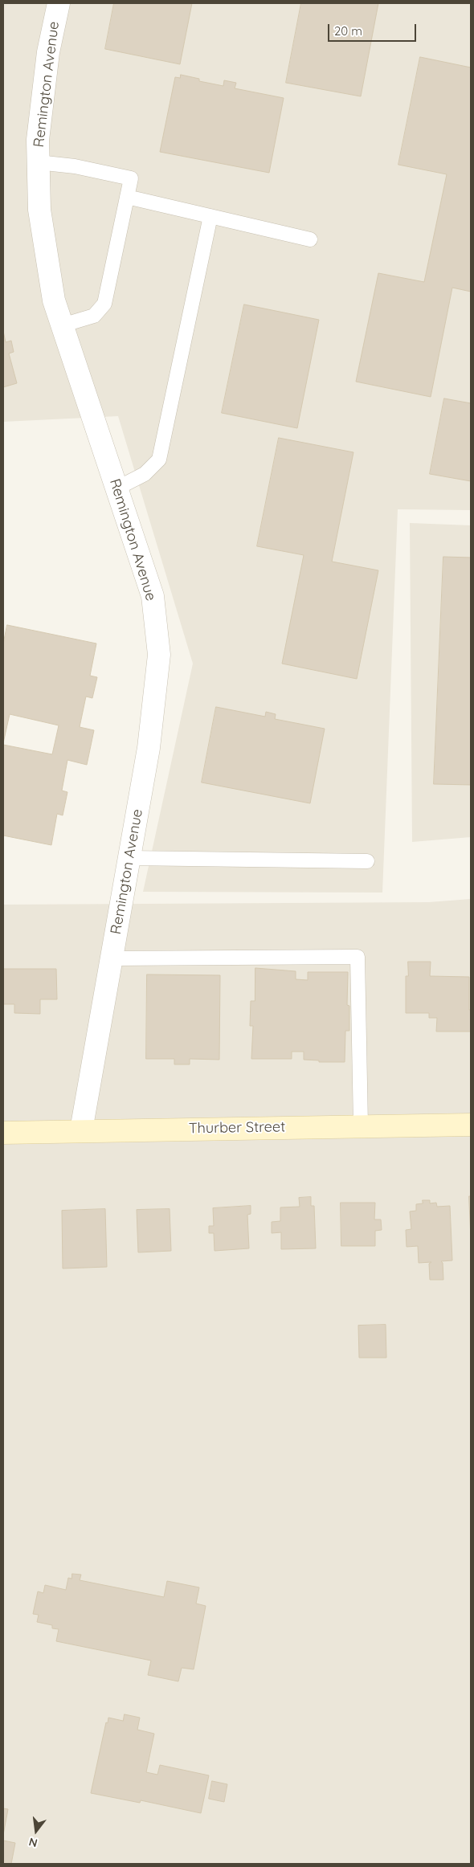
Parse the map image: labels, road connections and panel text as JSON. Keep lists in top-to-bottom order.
{
  "streets": {
    "street": ["Remington Avenue", "Thurber Street"]
  },
  "crossings": [
    ["Remington Avenue", "Thurber Street"]
  ],
  "scale_bar": "20 m",
  "north": "bottom"
}
